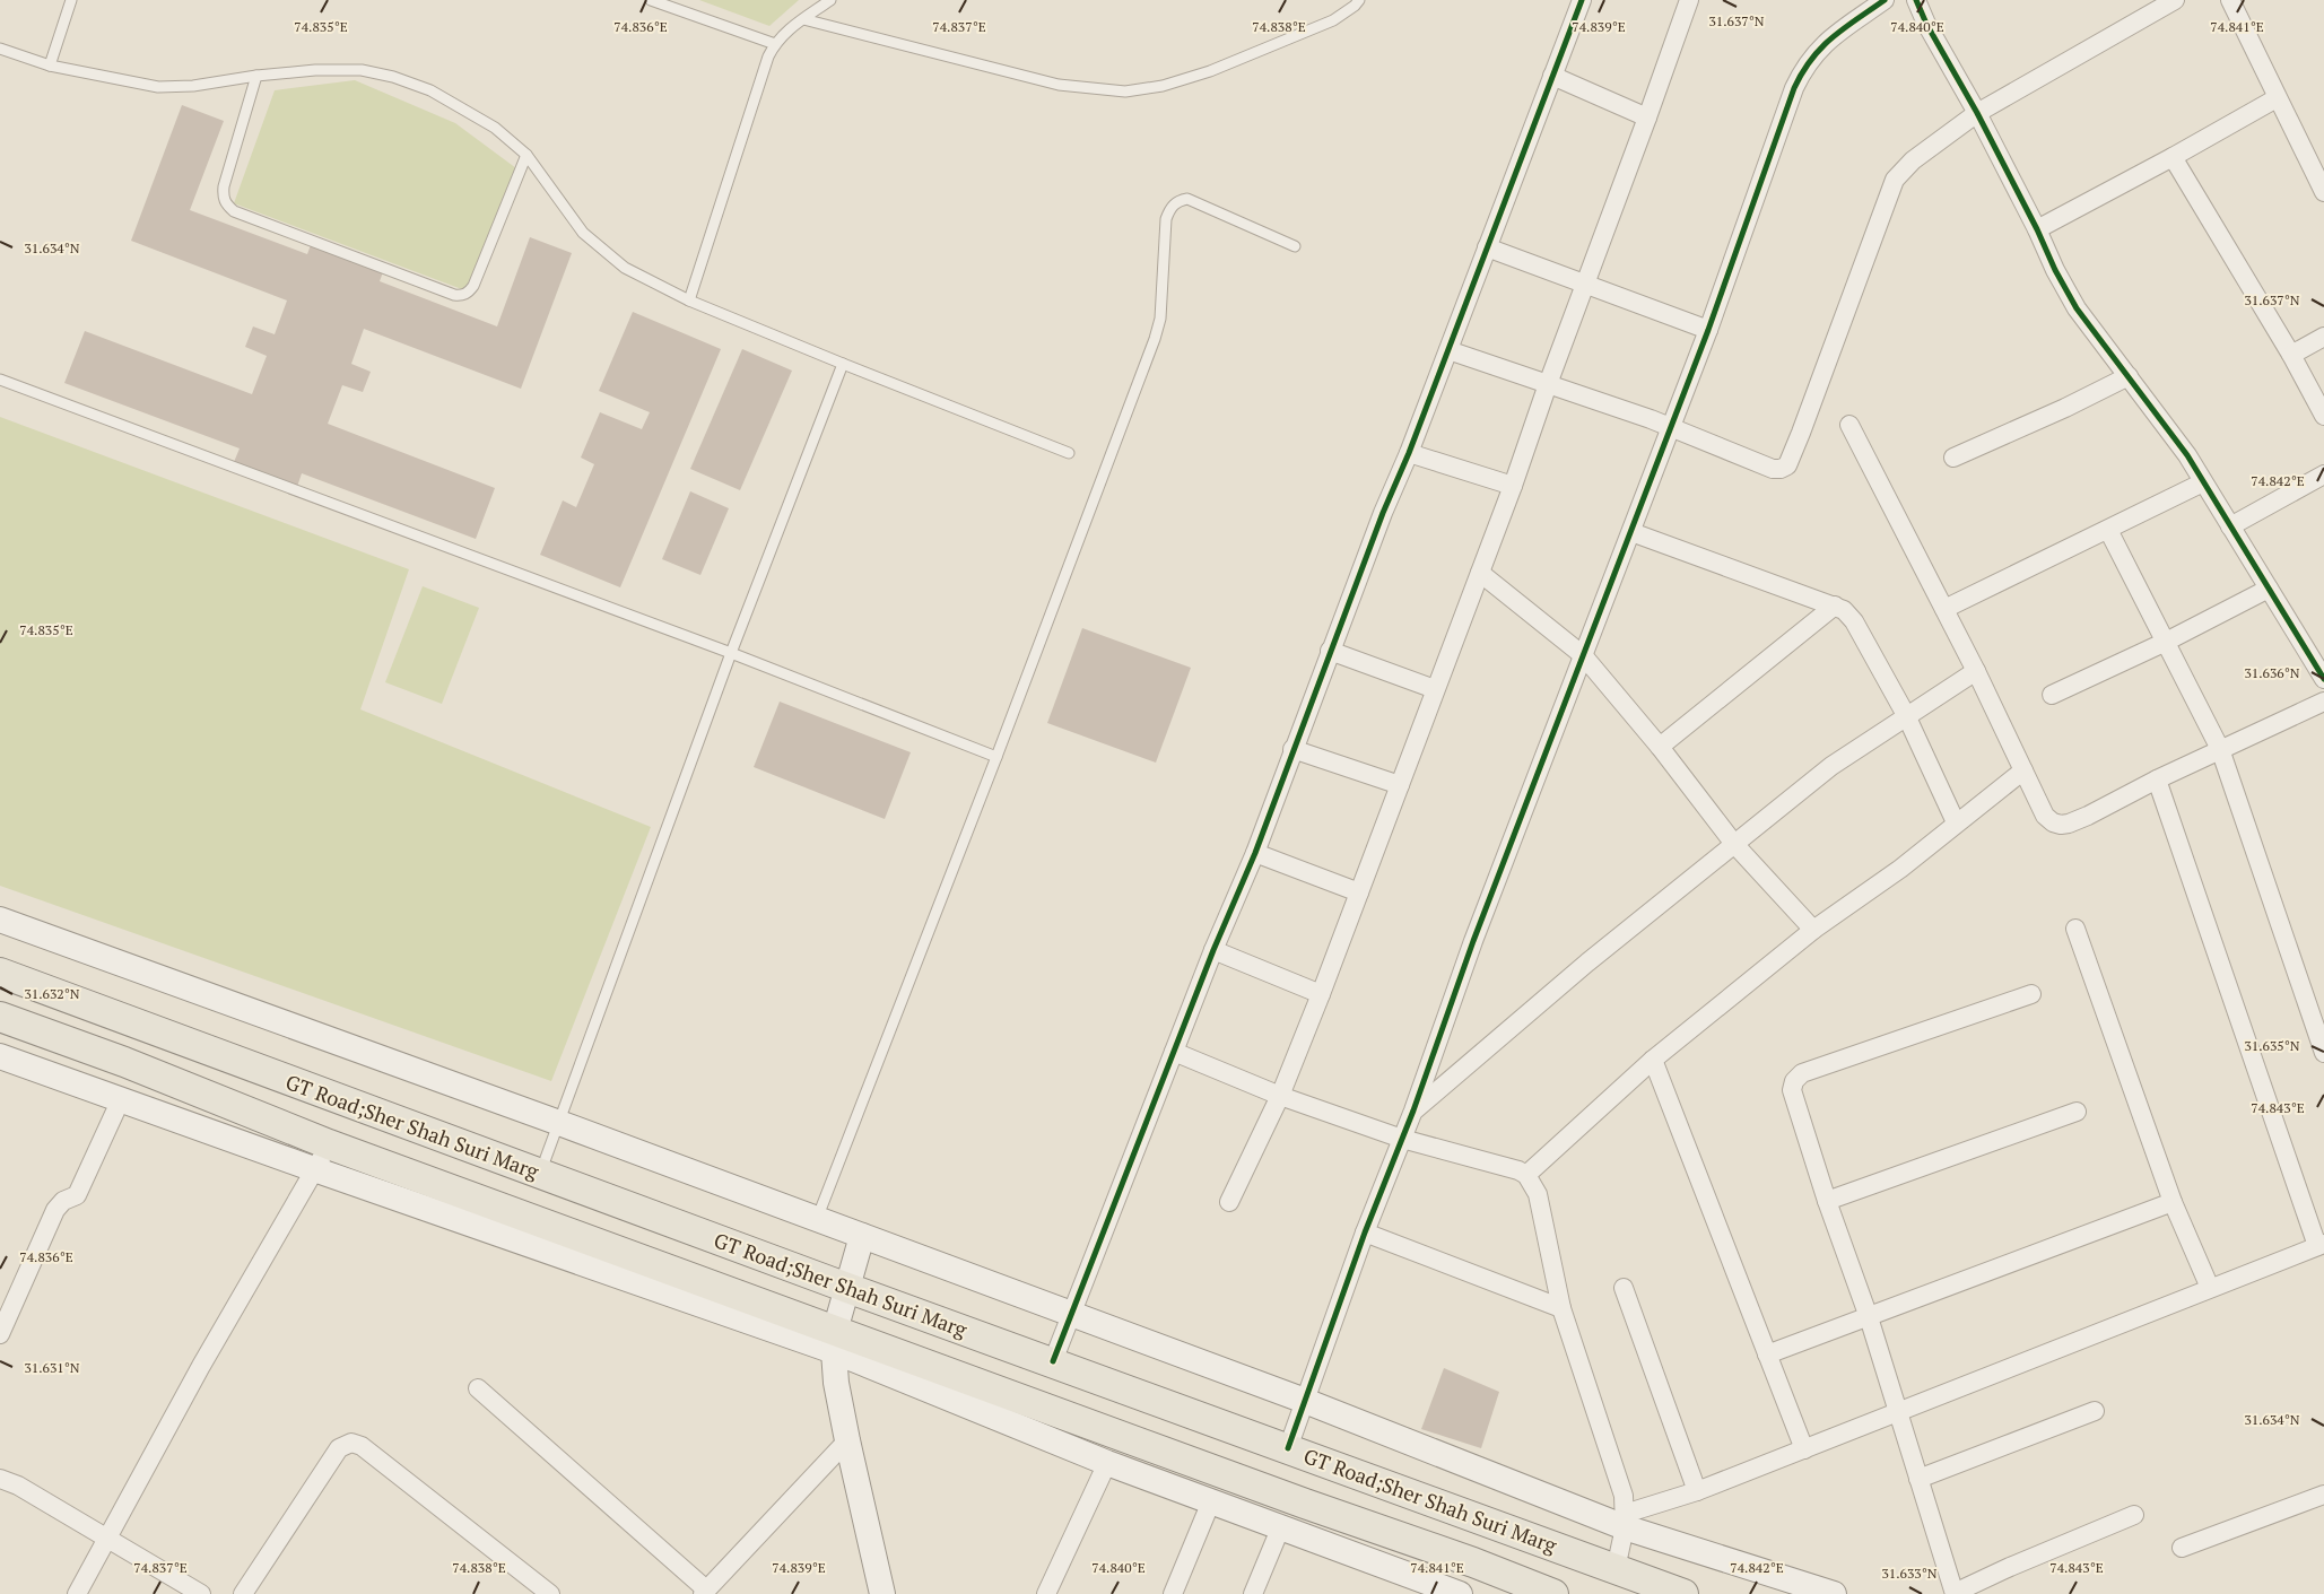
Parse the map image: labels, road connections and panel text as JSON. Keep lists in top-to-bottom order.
{
  "streets": {
    "main road": ["GT Road;Sher Shah Suri Marg"]
  },
  "coordinates": [
    "31.637°N",
    "74.835°E",
    "74.836°E",
    "74.837°E",
    "74.838°E",
    "74.839°E",
    "74.840°E",
    "74.841°E",
    "31.634°N",
    "74.842°E",
    "31.636°N",
    "31.632°N",
    "31.635°N",
    "74.843°E",
    "31.631°N",
    "31.633°N"
  ]
}
